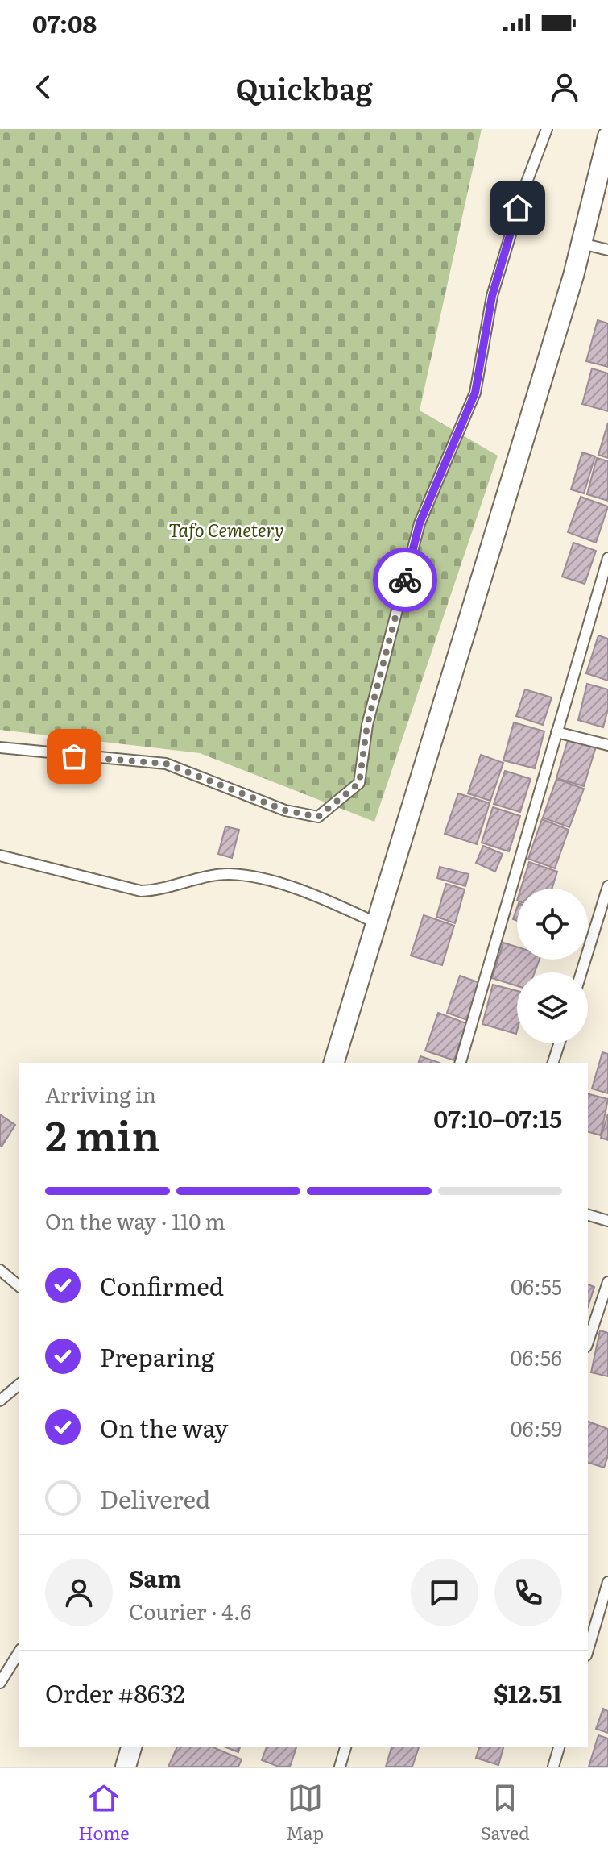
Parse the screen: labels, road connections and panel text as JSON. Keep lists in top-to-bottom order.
{
  "parks": ["Tafo Cemetery"],
  "page": {
    "status": "07:08",
    "header": "Quickbag",
    "heading": ["2 min", "Arriving in", "07:10–07:15"],
    "panel": [
      "Sam",
      "Courier · 4.6",
      "Order #8632",
      "$12.51"
    ],
    "bar": "On the way · 110 m",
    "list": [
      ["Confirmed", "06:55"],
      ["Preparing", "06:56"],
      ["On the way", "06:59"],
      "Delivered"
    ],
    "tabs": ["Home", "Map", "Saved"]
  }
}
